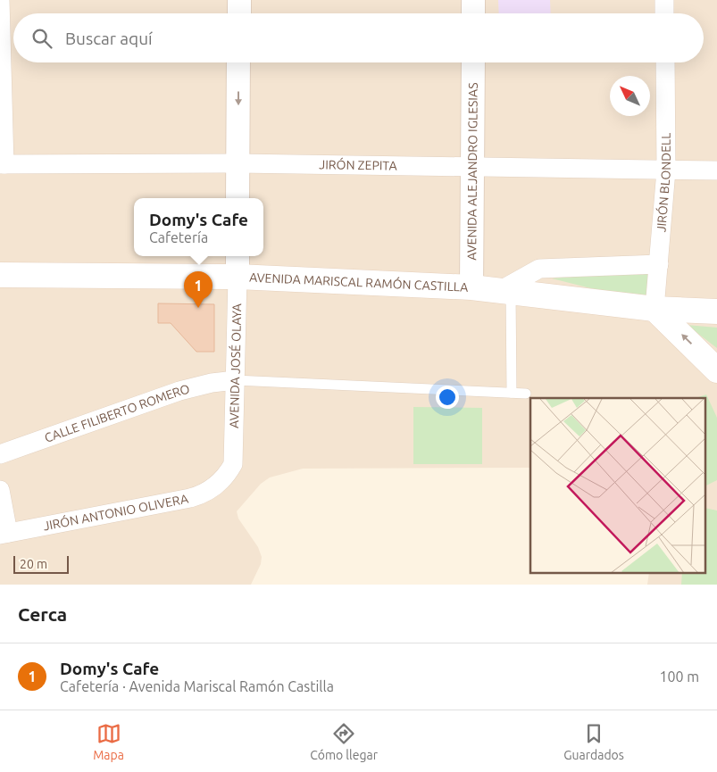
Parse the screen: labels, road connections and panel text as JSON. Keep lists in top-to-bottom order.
{
  "streets": {
    "main road": ["AVENIDA MARISCAL RAMÓN CASTILLA"],
    "street": [
      "JIRÓN ZEPITA",
      "AVENIDA ALEJANDRO IGLESIAS",
      "JIRÓN BLONDELL",
      "AVENIDA JOSÉ OLAYA",
      "CALLE FILIBERTO ROMERO",
      "JIRÓN ANTONIO OLIVERA"
    ]
  },
  "crossings": [
    ["JIRÓN ZEPITA", "AVENIDA ALEJANDRO IGLESIAS"],
    ["JIRÓN ZEPITA", "JIRÓN BLONDELL"],
    ["AVENIDA ALEJANDRO IGLESIAS", "AVENIDA MARISCAL RAMÓN CASTILLA"],
    ["JIRÓN BLONDELL", "AVENIDA MARISCAL RAMÓN CASTILLA"],
    ["AVENIDA MARISCAL RAMÓN CASTILLA", "AVENIDA JOSÉ OLAYA"],
    ["AVENIDA JOSÉ OLAYA", "CALLE FILIBERTO ROMERO"],
    ["AVENIDA JOSÉ OLAYA", "JIRÓN ANTONIO OLIVERA"]
  ],
  "scale_bar": "20 m",
  "north": "top left",
  "page": {
    "search": "Buscar aquí",
    "popup": ["Domy's Cafe", "Cafetería"],
    "pins": "1",
    "scale": "20 m",
    "heading": "Cerca",
    "list": [
      {
        "mark": "1",
        "name": "Domy's Cafe",
        "note": "Cafetería · Avenida Mariscal Ramón Castilla",
        "value": "100 m"
      }
    ],
    "nav": ["Mapa", "Cómo llegar", "Guardados"]
  }
}
